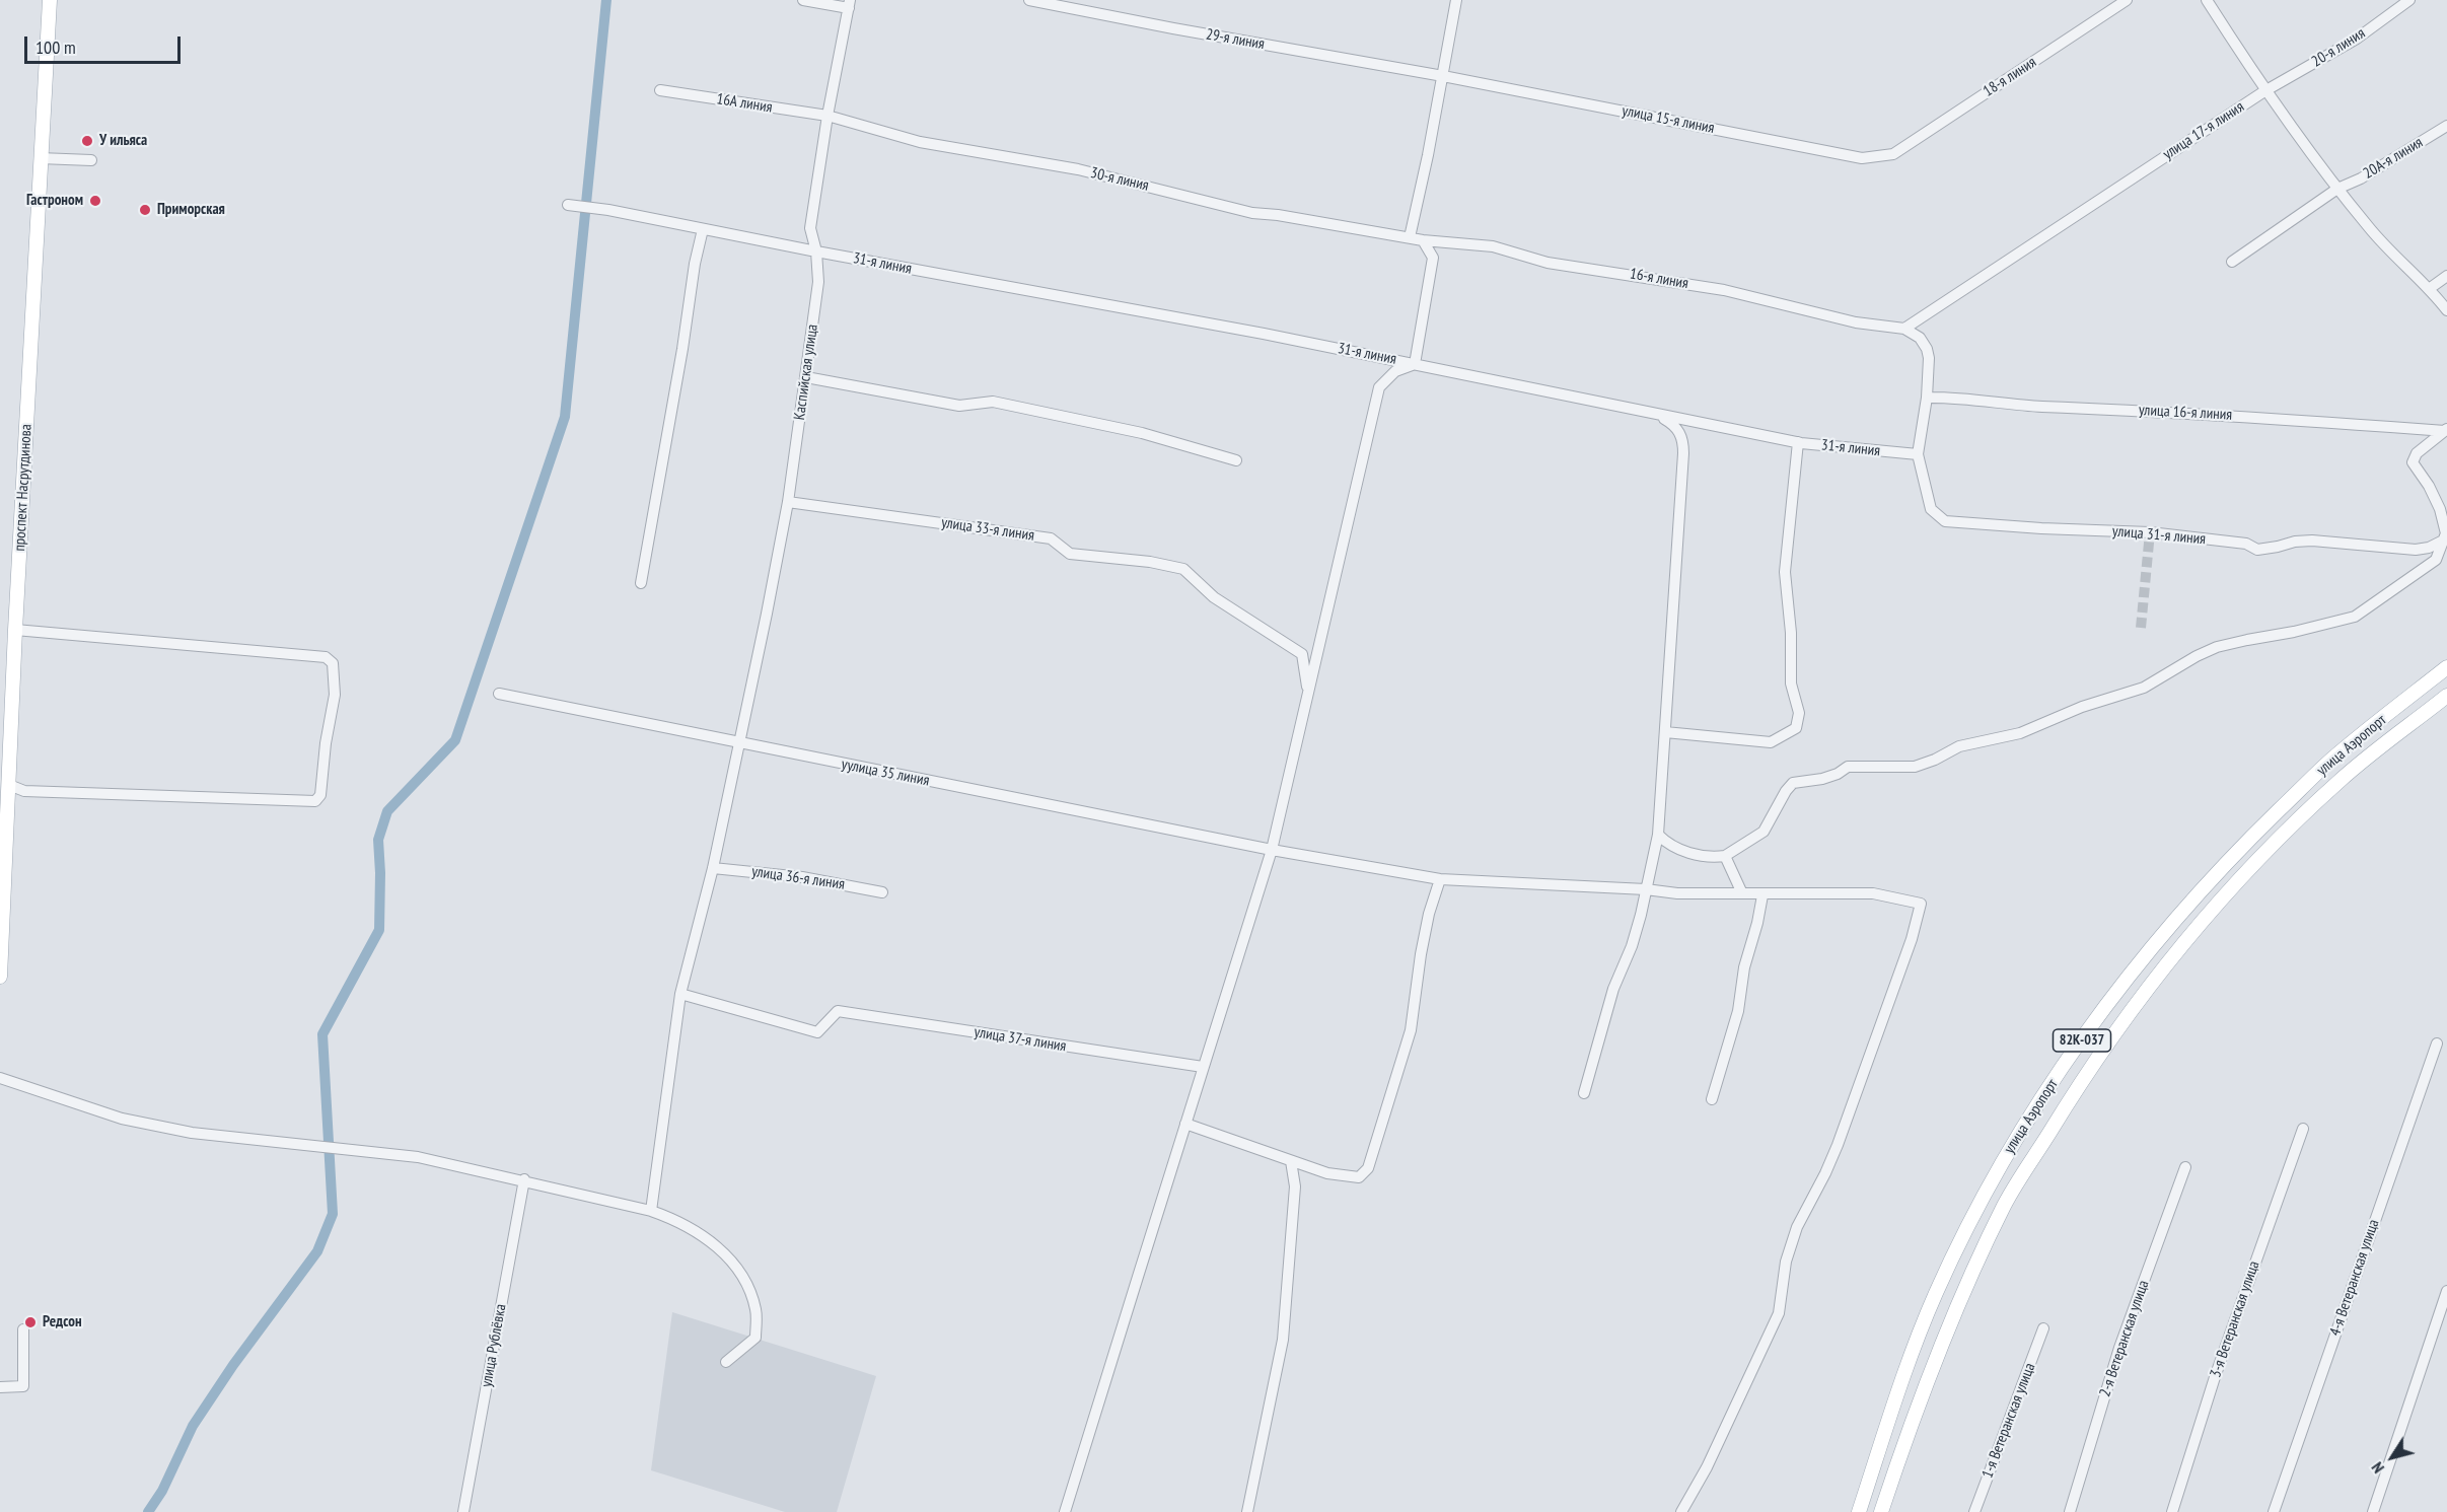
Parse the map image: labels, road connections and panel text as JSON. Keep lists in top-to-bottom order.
{
  "streets": {
    "main road": ["проспект Насрутдинова", "улица Аэропорт", "82К-037"],
    "street": [
      "29-я линия",
      "20-я линия",
      "18-я линия",
      "16А линия",
      "улица 15-я линия",
      "улица 17-я линия",
      "20А-я линия",
      "30-я линия",
      "31-я линия",
      "16-я линия",
      "Каспийская улица",
      "улица 16-я линия",
      "улица 33-я линия",
      "улица 31-я линия",
      "уулица 35 линия",
      "улица 36-я линия",
      "улица 37-я линия",
      "4-я Ветеранская улица",
      "3-я Ветеранская улица",
      "2-я Ветеранская улица",
      "улица Рублёвка",
      "1-я Ветеранская улица"
    ]
  },
  "crossings": [
    ["29-я линия", "улица 15-я линия"],
    ["20-я линия", "улица 17-я линия"],
    ["18-я линия", "улица 15-я линия"],
    ["16А линия", "30-я линия"],
    ["16А линия", "Каспийская улица"],
    ["улица 17-я линия", "16-я линия"],
    ["30-я линия", "16-я линия"],
    ["30-я линия", "Каспийская улица"],
    ["31-я линия", "Каспийская улица"],
    ["31-я линия", "улица 31-я линия"],
    ["Каспийская улица", "улица 33-я линия"],
    ["Каспийская улица", "уулица 35 линия"],
    ["Каспийская улица", "улица 36-я линия"],
    ["Каспийская улица", "улица 37-я линия"]
  ],
  "places": [
    "У ильяса",
    "Гастроном",
    "Приморская",
    "Редсон"
  ],
  "scale_bar": "100 m",
  "north": "bottom left"
}
